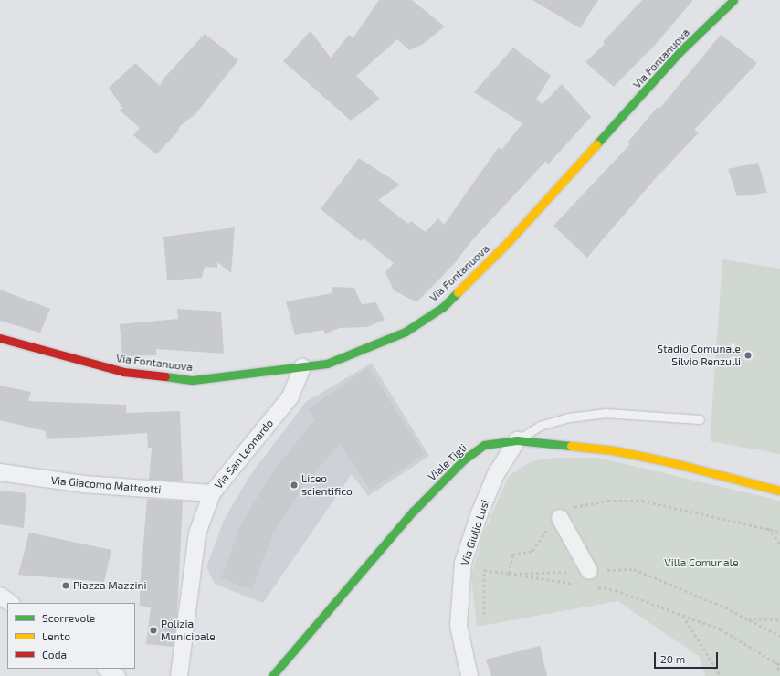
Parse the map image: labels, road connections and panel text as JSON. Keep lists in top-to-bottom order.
{
  "streets": {
    "street": [
      "Via Fontanuova",
      "Via San Leonardo",
      "Viale Tigli",
      "Via Giacomo Matteotti",
      "Via Giulio Lusi"
    ]
  },
  "crossings": [
    ["Via Fontanuova", "Via San Leonardo"],
    ["Via San Leonardo", "Via Giacomo Matteotti"],
    ["Viale Tigli", "Via Giulio Lusi"]
  ],
  "parks": ["Villa Comunale"],
  "places": [
    "Stadio Comunale Silvio Renzulli",
    "Liceo scientifico",
    "Piazza Mazzini",
    "Polizia Municipale"
  ],
  "legend": ["Scorrevole", "Lento", "Coda"],
  "scale_bar": "20 m"
}
